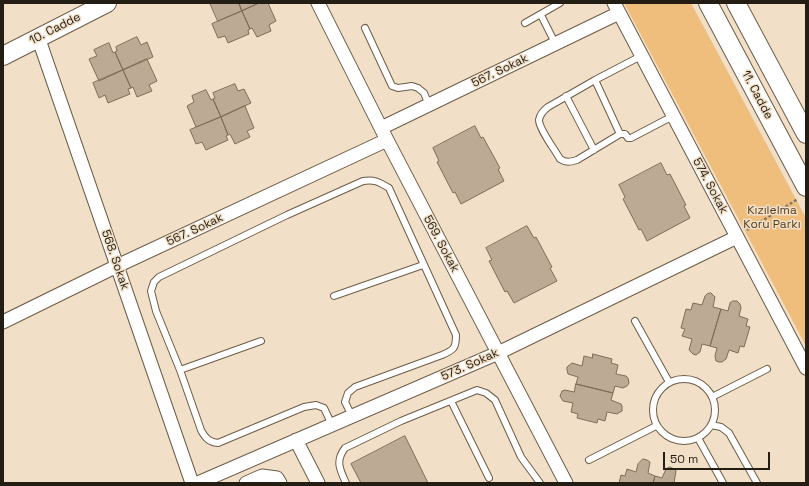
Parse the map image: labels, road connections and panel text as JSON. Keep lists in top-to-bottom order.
{
  "streets": {
    "main road": ["10. Cadde", "11. Cadde"],
    "street": [
      "567. Sokak",
      "574. Sokak",
      "569. Sokak",
      "568. Sokak",
      "573. Sokak"
    ]
  },
  "crossings": [
    ["10. Cadde", "568. Sokak"],
    ["567. Sokak", "574. Sokak"],
    ["567. Sokak", "569. Sokak"],
    ["567. Sokak", "568. Sokak"],
    ["574. Sokak", "573. Sokak"],
    ["569. Sokak", "573. Sokak"]
  ],
  "parks": ["Kızılelma Koru Parkı"],
  "scale_bar": "50 m"
}
